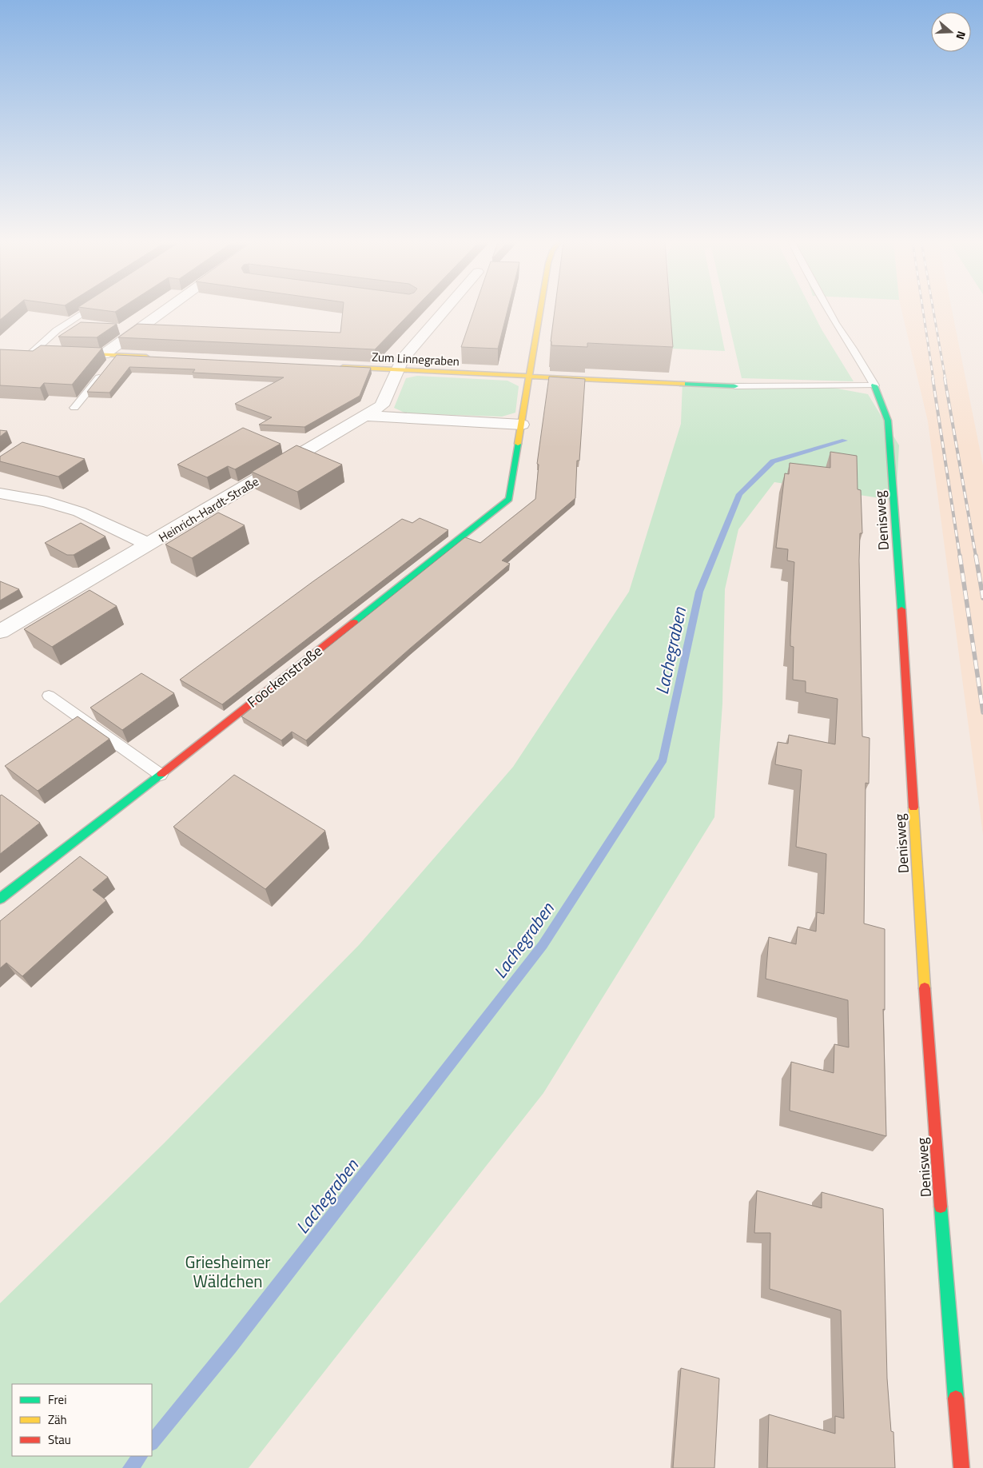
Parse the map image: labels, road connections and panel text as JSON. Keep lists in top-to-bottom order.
{
  "streets": {
    "street": [
      "Zum Linnegraben",
      "Heinrich-Hardt-Straße",
      "Denisweg",
      "Foockenstraße"
    ]
  },
  "crossings": [
    ["Zum Linnegraben", "Heinrich-Hardt-Straße"],
    ["Zum Linnegraben", "Foockenstraße"]
  ],
  "water": ["Lachegraben"],
  "parks": ["Griesheimer Wäldchen"],
  "legend": ["Frei", "Zäh", "Stau"],
  "north": "right"
}
